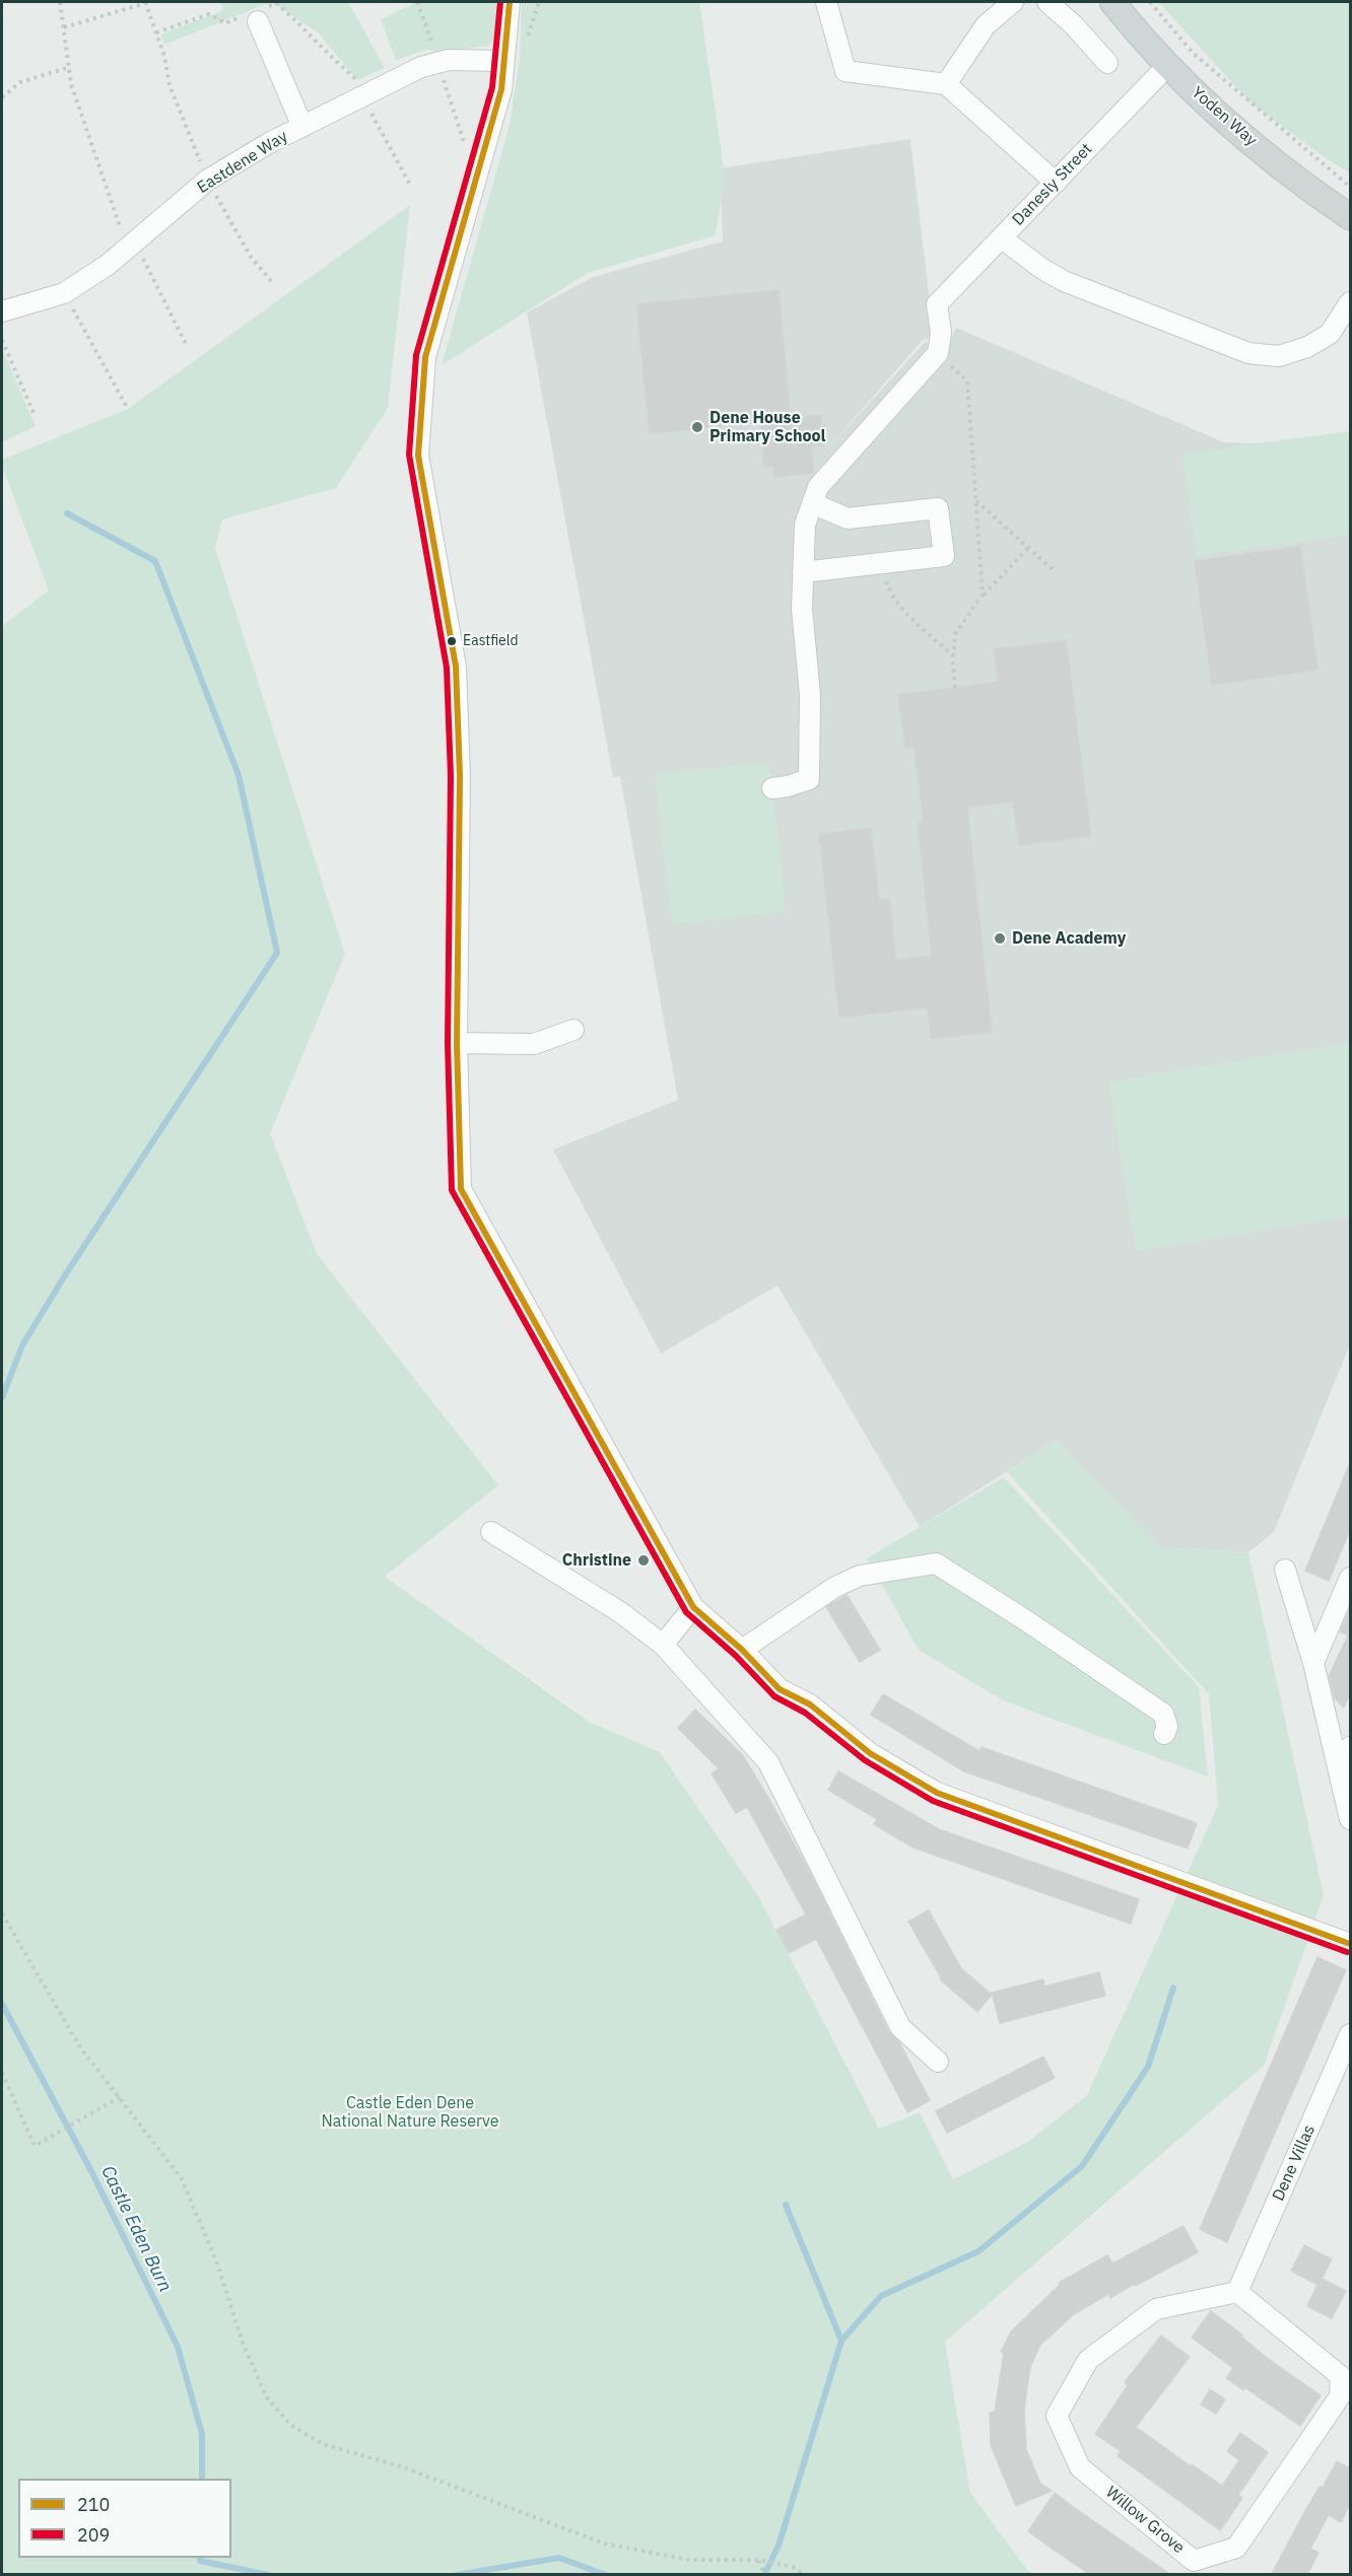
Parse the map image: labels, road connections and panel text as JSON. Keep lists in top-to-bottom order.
{
  "streets": {
    "main road": ["Yoden Way"],
    "street": [
      "Eastdene Way",
      "Danesly Street",
      "Dene Villas",
      "Willow Grove"
    ]
  },
  "crossings": [
    ["Yoden Way", "Danesly Street"],
    ["Dene Villas", "Willow Grove"]
  ],
  "water": ["Castle Eden Burn"],
  "parks": ["Castle Eden Dene National Nature Reserve"],
  "places": [
    "Dene House Primary School",
    "Eastfield",
    "Dene Academy",
    "Christine"
  ],
  "lines": ["transit line 210", "transit line 209"],
  "legend": ["210", "209"]
}
